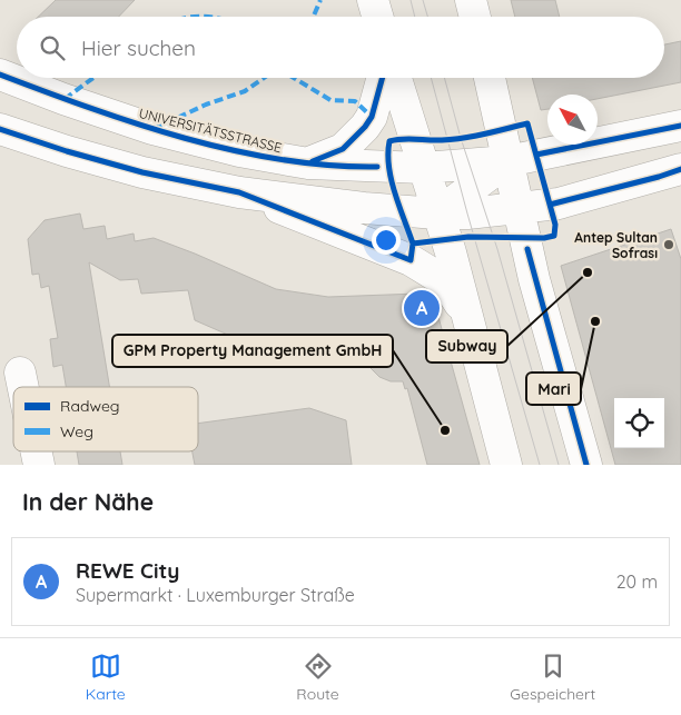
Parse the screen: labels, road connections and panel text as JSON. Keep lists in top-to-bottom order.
{
  "streets": {
    "main road": ["UNIVERSITÄTSSTRASSE"]
  },
  "places": [
    "Antep Sultan Sofrası",
    "Subway",
    "Mari",
    "GPM Property Management GmbH"
  ],
  "legend": ["Radweg", "Weg"],
  "north": "top left",
  "page": {
    "search": "Hier suchen",
    "pins": "A",
    "heading": "In der Nähe",
    "list": [
      {
        "mark": "A",
        "name": "REWE City",
        "note": "Supermarkt · Luxemburger Straße",
        "value": "20 m"
      }
    ],
    "nav": ["Karte", "Route", "Gespeichert"]
  }
}
